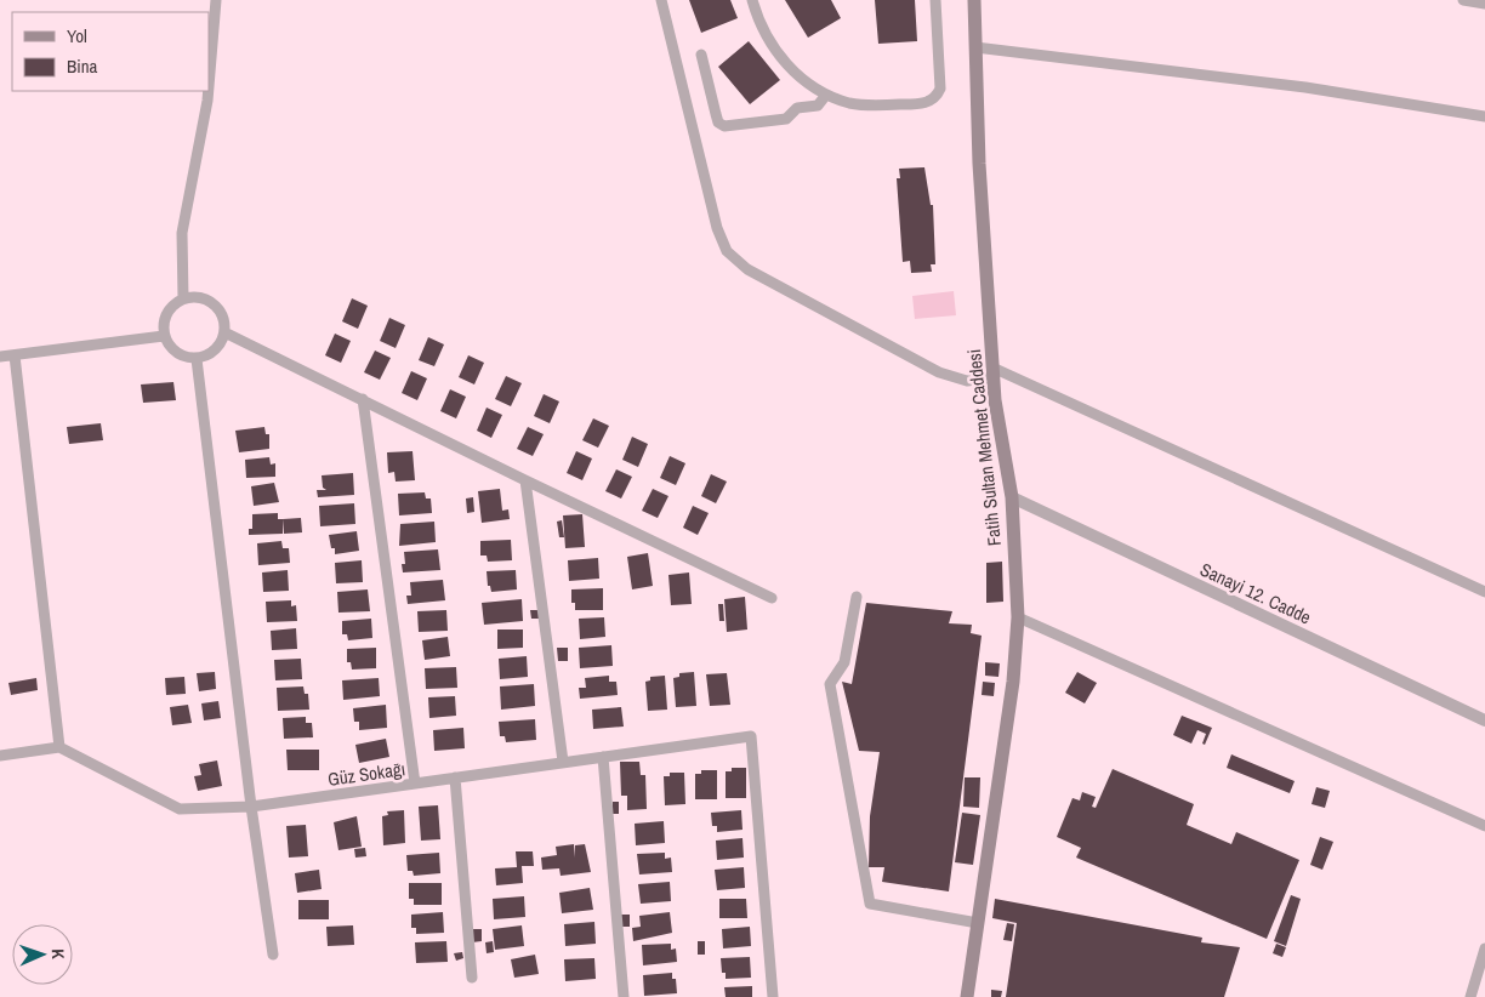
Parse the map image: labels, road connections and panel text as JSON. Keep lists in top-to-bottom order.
{
  "streets": {
    "main road": ["Fatih Sultan Mehmet Caddesi"],
    "street": ["Sanayi 12. Cadde", "Güz Sokağı"]
  },
  "crossings": [
    ["Fatih Sultan Mehmet Caddesi", "Sanayi 12. Cadde"]
  ],
  "legend": ["Yol", "Bina"],
  "north": "right"
}
